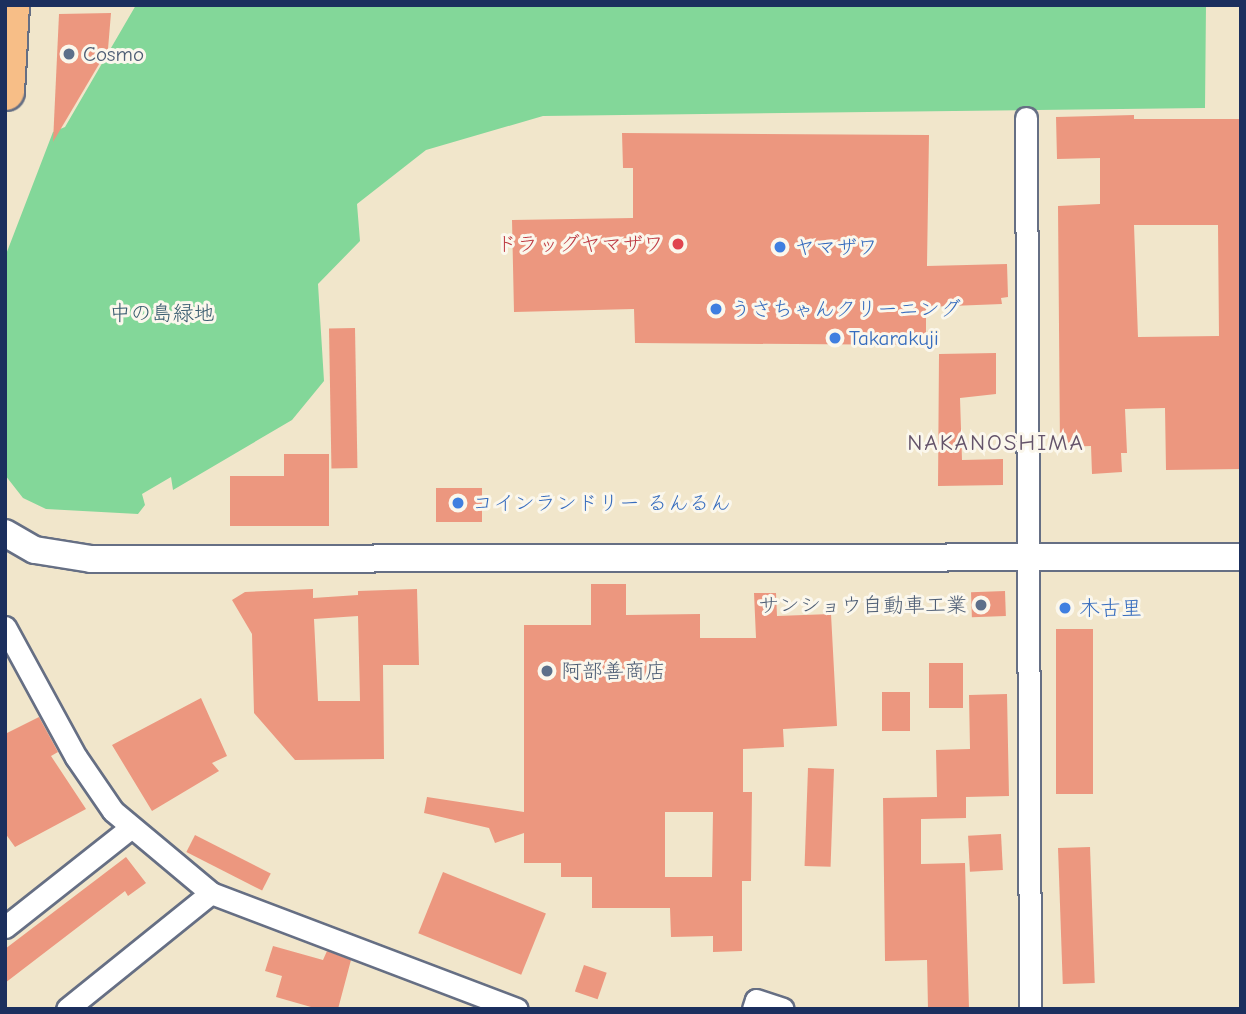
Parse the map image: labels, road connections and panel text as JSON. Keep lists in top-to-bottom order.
{
  "districts": ["NAKANOSHIMA"],
  "parks": ["中の島緑地"],
  "places": [
    "Cosmo",
    "ドラッグヤマザワ",
    "ヤマザワ",
    "うさちゃんクリーニング",
    "Takarakuji",
    "コインランドリー るんるん",
    "サンショウ自動車工業",
    "木古里",
    "阿部善商店"
  ]
}
